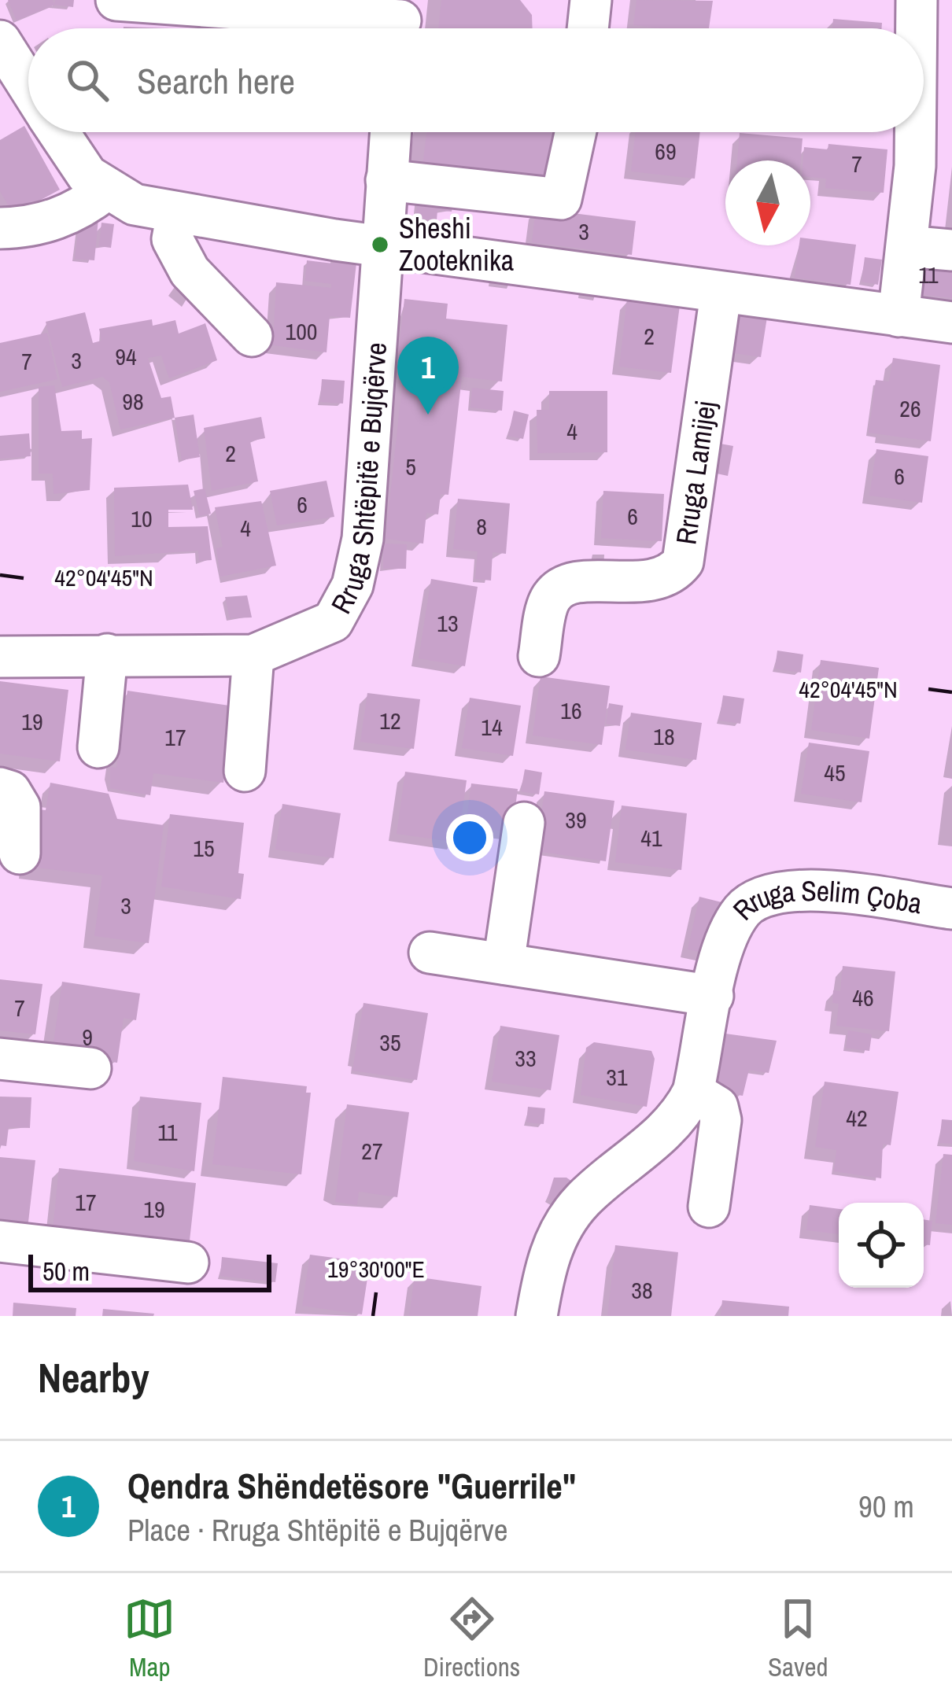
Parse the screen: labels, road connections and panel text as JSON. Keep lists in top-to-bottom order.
{
  "streets": {
    "street": ["Rruga Lamijej", "Rruga Shtëpitë e Bujqërve", "Rruga Selim Çoba"]
  },
  "places": ["Sheshi Zooteknika"],
  "house_numbers": [
    "69",
    "7",
    "3",
    "11",
    "100",
    "2",
    "94",
    "3",
    "7",
    "98",
    "26",
    "4",
    "2",
    "5",
    "6",
    "6",
    "6",
    "10",
    "8",
    "4",
    "13",
    "16",
    "12",
    "19",
    "14",
    "18",
    "17",
    "45",
    "39",
    "41",
    "15",
    "3",
    "46",
    "7",
    "9",
    "35",
    "33",
    "31",
    "42",
    "11",
    "27",
    "17",
    "19",
    "38"
  ],
  "scale_bar": "50 m",
  "north": "bottom",
  "page": {
    "search": "Search here",
    "pins": "1",
    "scale": "50 m",
    "heading": "Nearby",
    "list": [
      {
        "mark": "1",
        "name": "Qendra Shëndetësore \"Guerrile\"",
        "note": "Place · Rruga Shtëpitë e Bujqërve",
        "value": "90 m"
      }
    ],
    "nav": ["Map", "Directions", "Saved"]
  },
  "coordinates": ["42°04'45\"N", "19°30'00\"E"]
}
